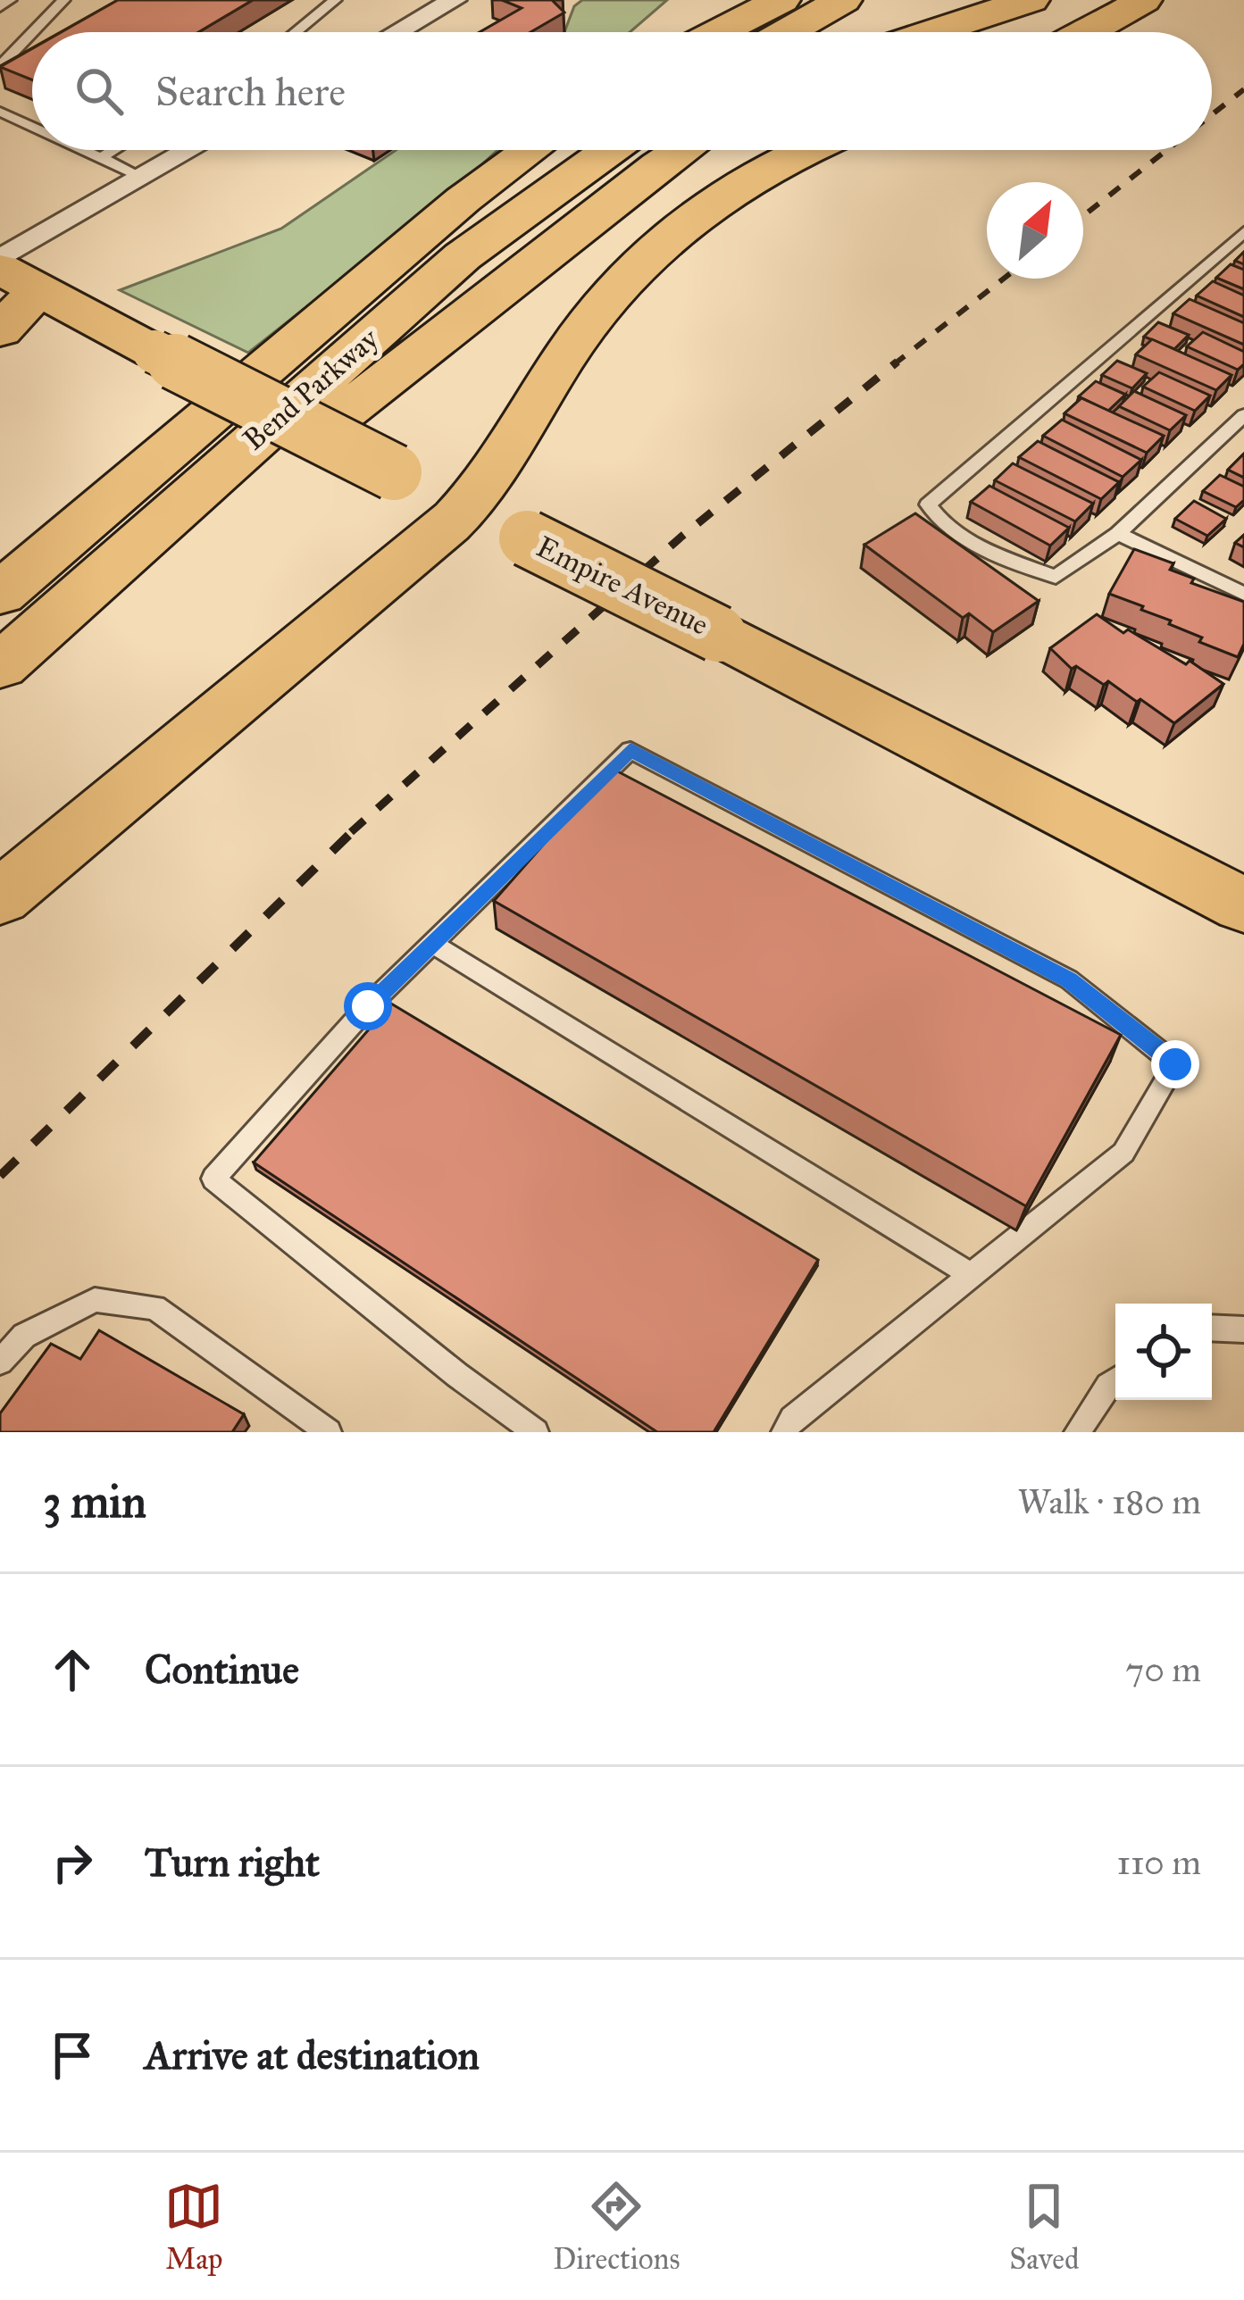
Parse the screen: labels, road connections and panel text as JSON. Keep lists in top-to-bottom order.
{
  "streets": {
    "highway": ["Bend Parkway", "Empire Avenue"]
  },
  "north": "top right",
  "page": {
    "search": "Search here",
    "heading": ["3 min", "Walk · 180 m"],
    "list": [
      ["Continue", "70 m"],
      ["Turn right", "110 m"],
      "Arrive at destination"
    ],
    "nav": ["Map", "Directions", "Saved"]
  }
}
